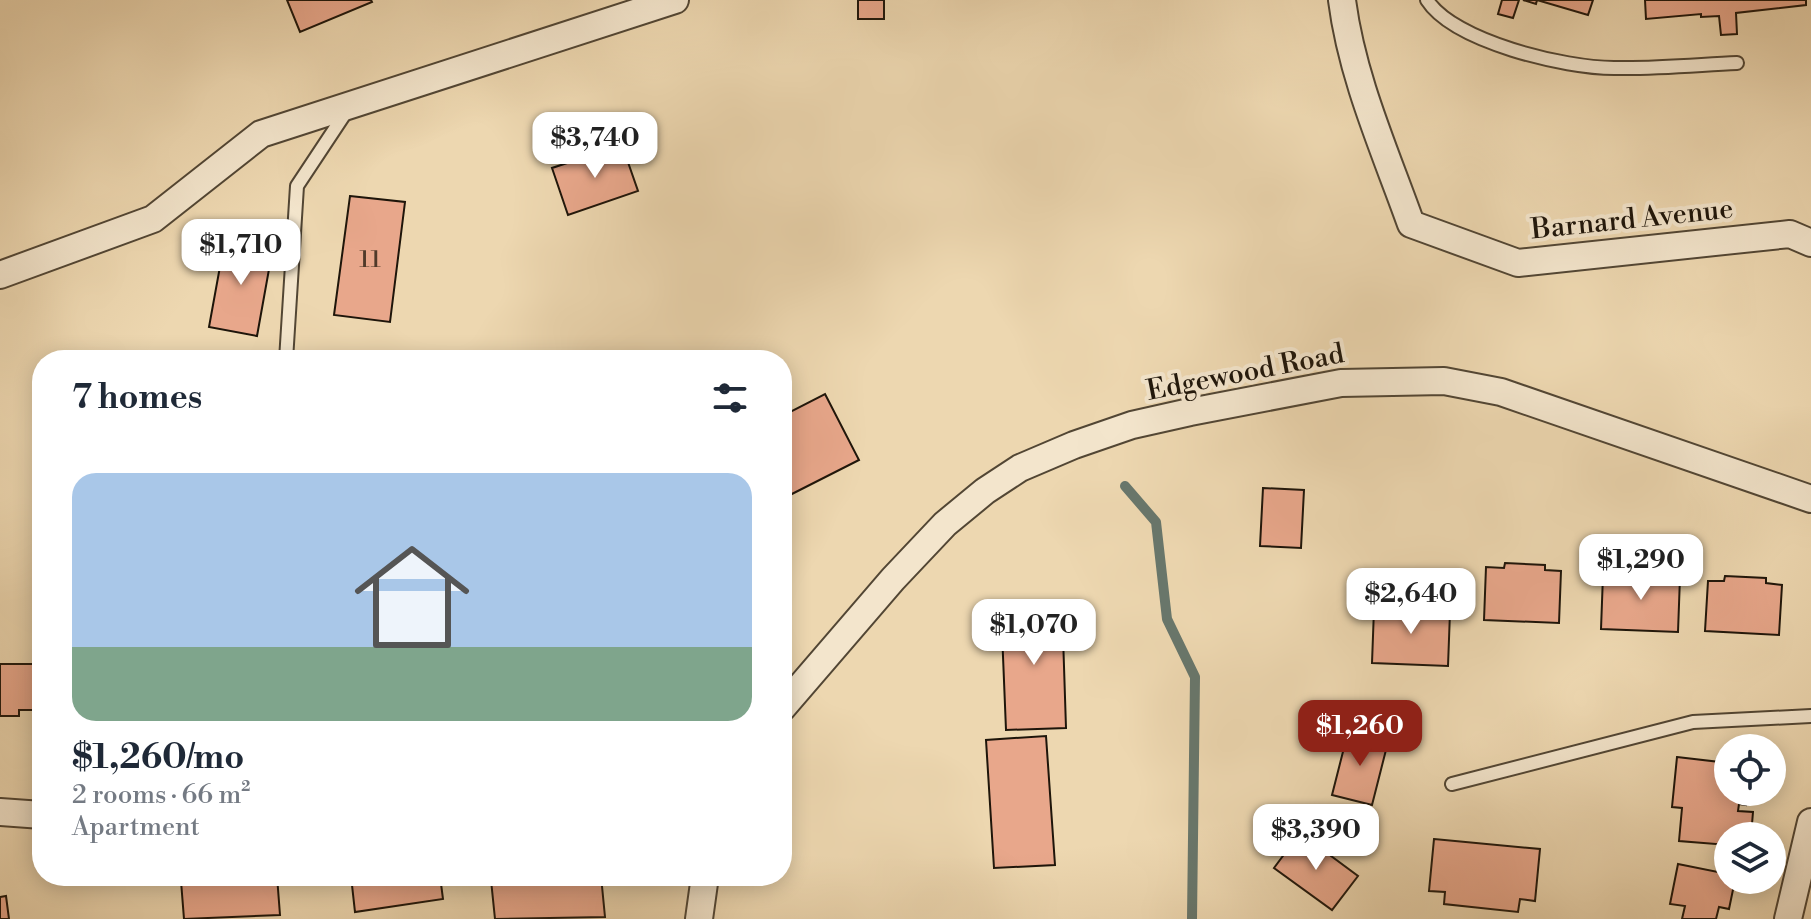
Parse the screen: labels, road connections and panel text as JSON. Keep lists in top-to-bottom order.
{
  "streets": {
    "street": ["Barnard Avenue", "Edgewood Road"]
  },
  "house_numbers": ["11"],
  "page": {
    "price": [
      "$3,740",
      "$1,710",
      "$1,290",
      "$2,640",
      "$1,070",
      "$1,260",
      "$3,390"
    ],
    "heading": "7 homes",
    "list": [
      {
        "name": "$1,260/mo",
        "note": "2 rooms · 66 m² · Apartment"
      }
    ]
  }
}
